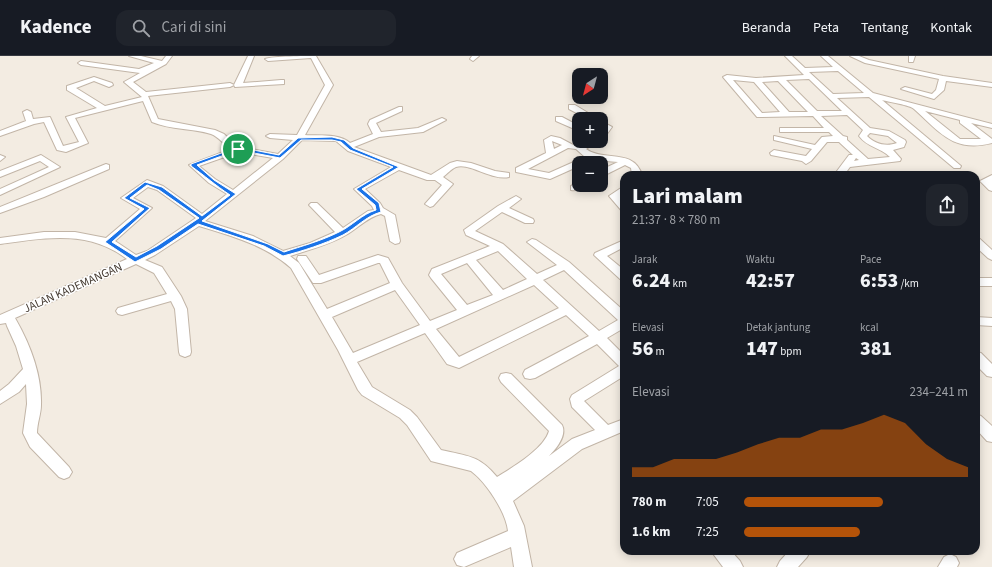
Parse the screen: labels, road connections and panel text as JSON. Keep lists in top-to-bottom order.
{
  "streets": {
    "street": ["JALAN KADEMANGAN"]
  },
  "north": "bottom left",
  "page": {
    "header": "Kadence",
    "search": "Cari di sini",
    "nav": [
      "Beranda",
      "Peta",
      "Tentang",
      "Kontak"
    ],
    "map_buttons": ["+", "−"],
    "heading": ["Lari malam", "21:37 · 8 × 780 m"],
    "stats": [
      ["Jarak", "6.24 km"],
      ["Waktu", "42:57"],
      ["Pace", "6:53 /km"],
      ["Elevasi", "56 m"],
      ["Detak jantung", "147 bpm"],
      ["kcal", "381"]
    ],
    "chart": ["Elevasi", "234–241 m"],
    "list": [
      {
        "name": "780 m",
        "note": "7:05"
      },
      {
        "name": "1.6 km",
        "note": "7:25"
      }
    ]
  }
}
